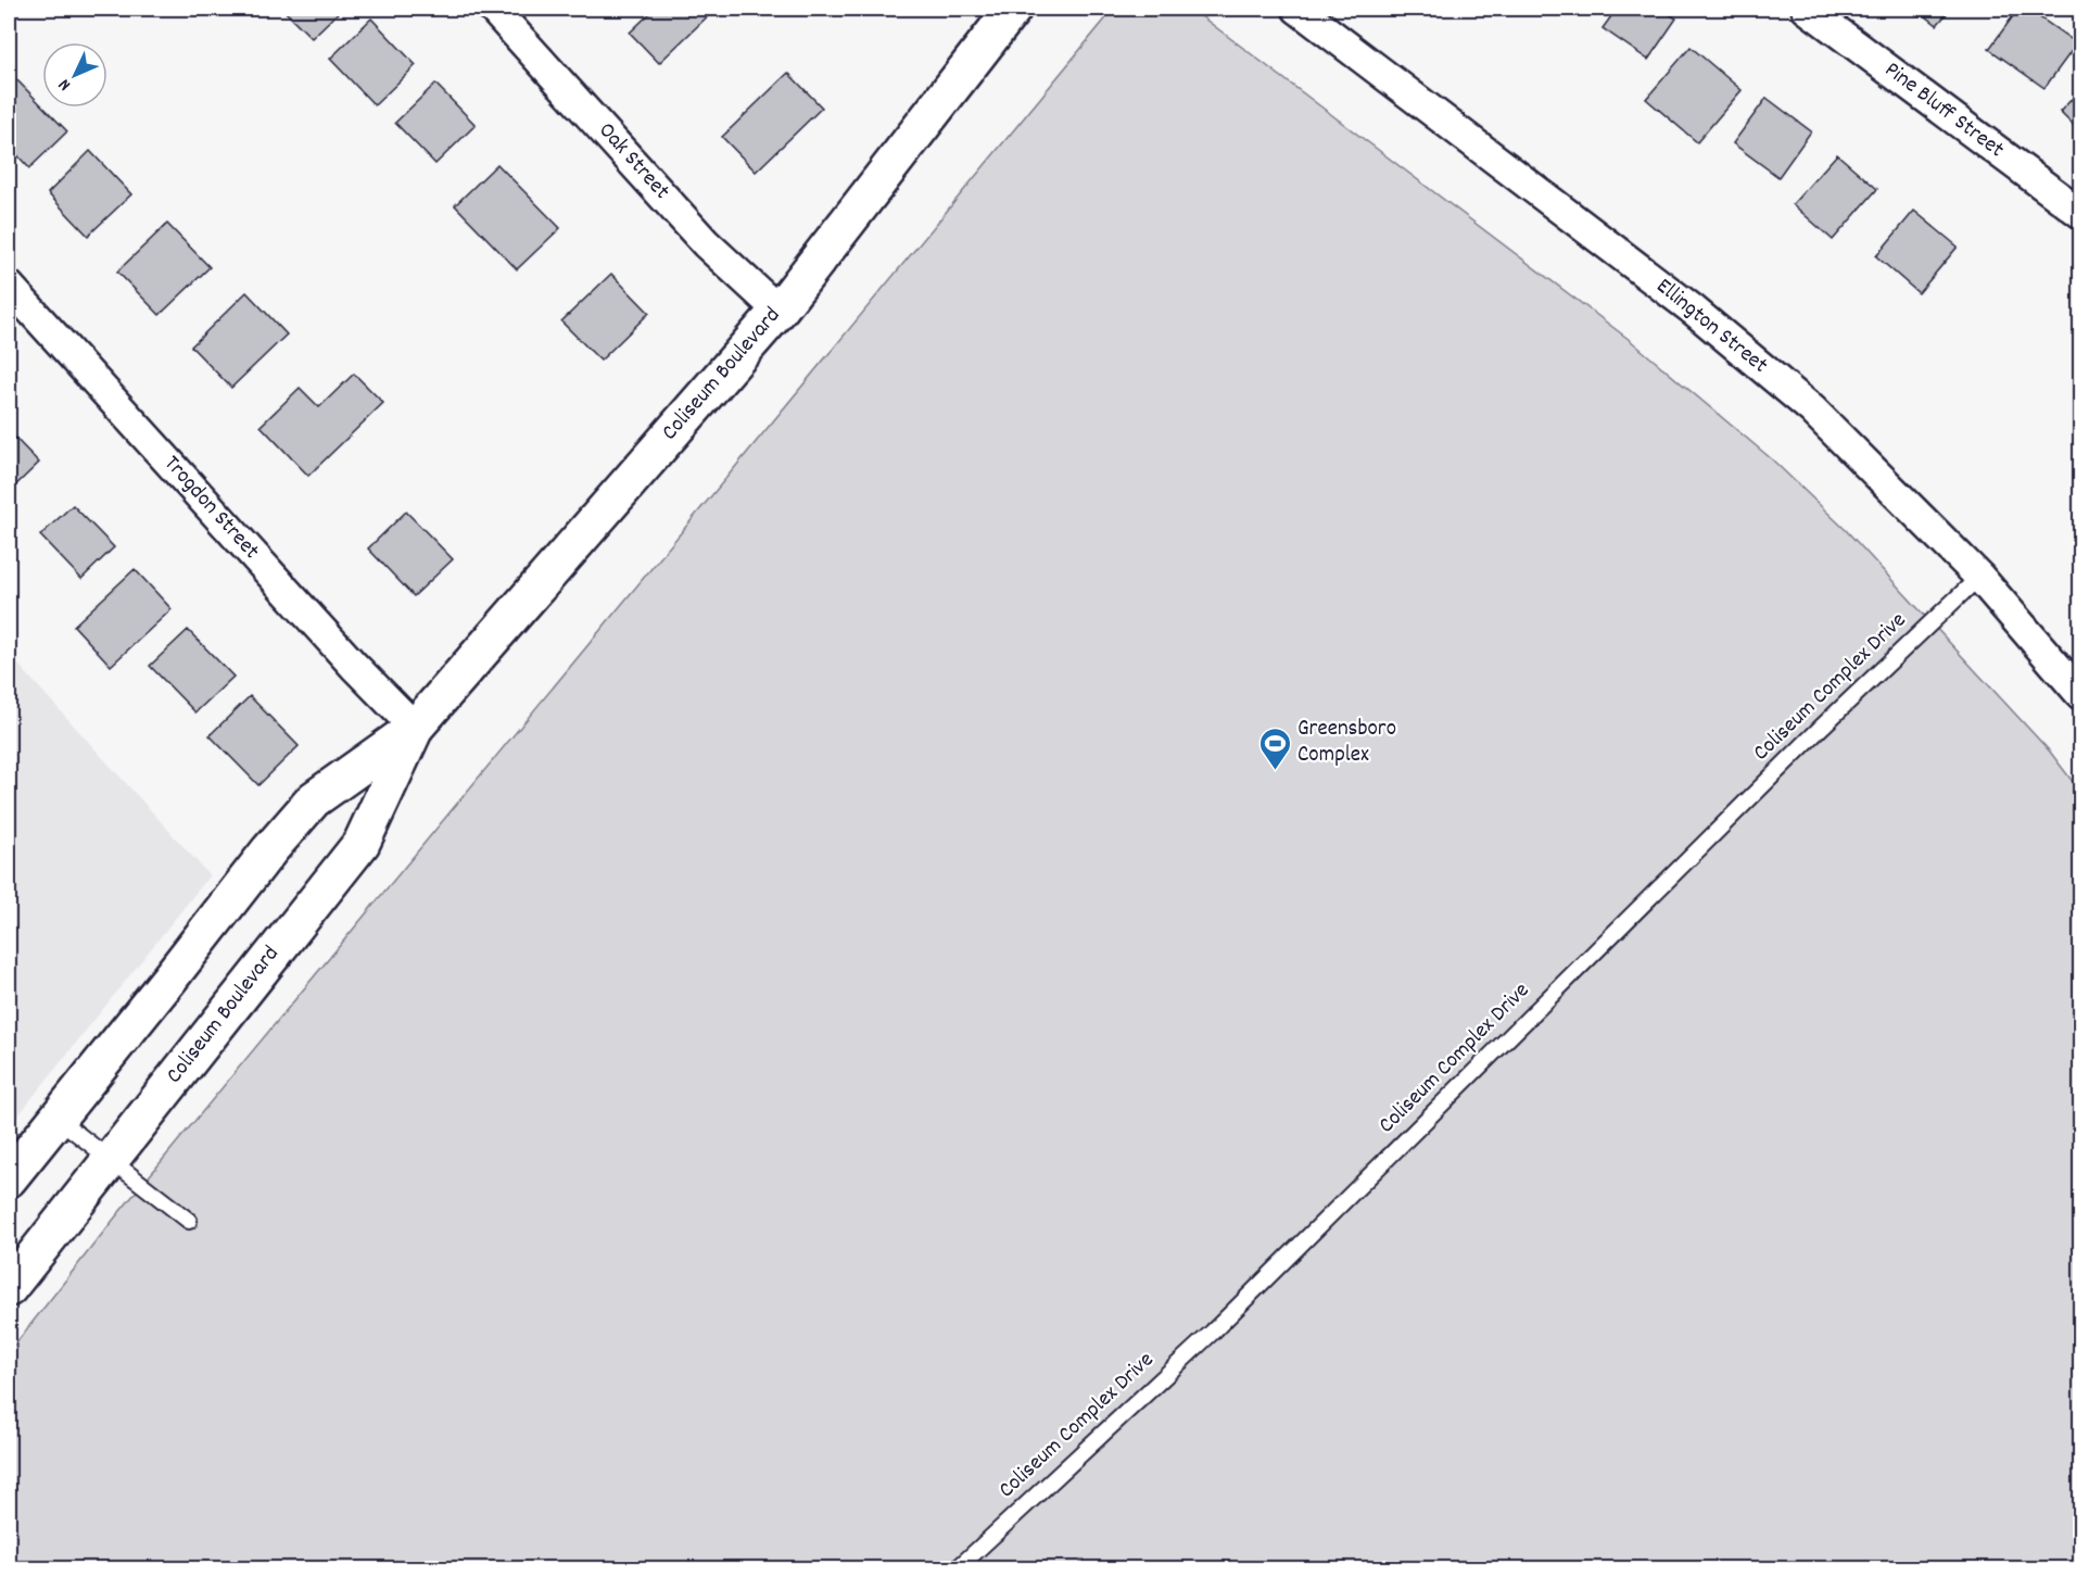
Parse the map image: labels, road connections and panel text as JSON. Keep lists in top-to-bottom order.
{
  "streets": {
    "main road": ["Coliseum Boulevard"],
    "street": [
      "Pine Bluff Street",
      "Oak Street",
      "Ellington Street",
      "Trogdon Street"
    ],
    "lane": ["Coliseum Complex Drive"]
  },
  "crossings": [
    ["Oak Street", "Coliseum Boulevard"],
    ["Ellington Street", "Coliseum Complex Drive"],
    ["Coliseum Boulevard", "Trogdon Street"]
  ],
  "places": {
    "sports": ["Greensboro Complex"]
  },
  "north": "bottom left"
}
